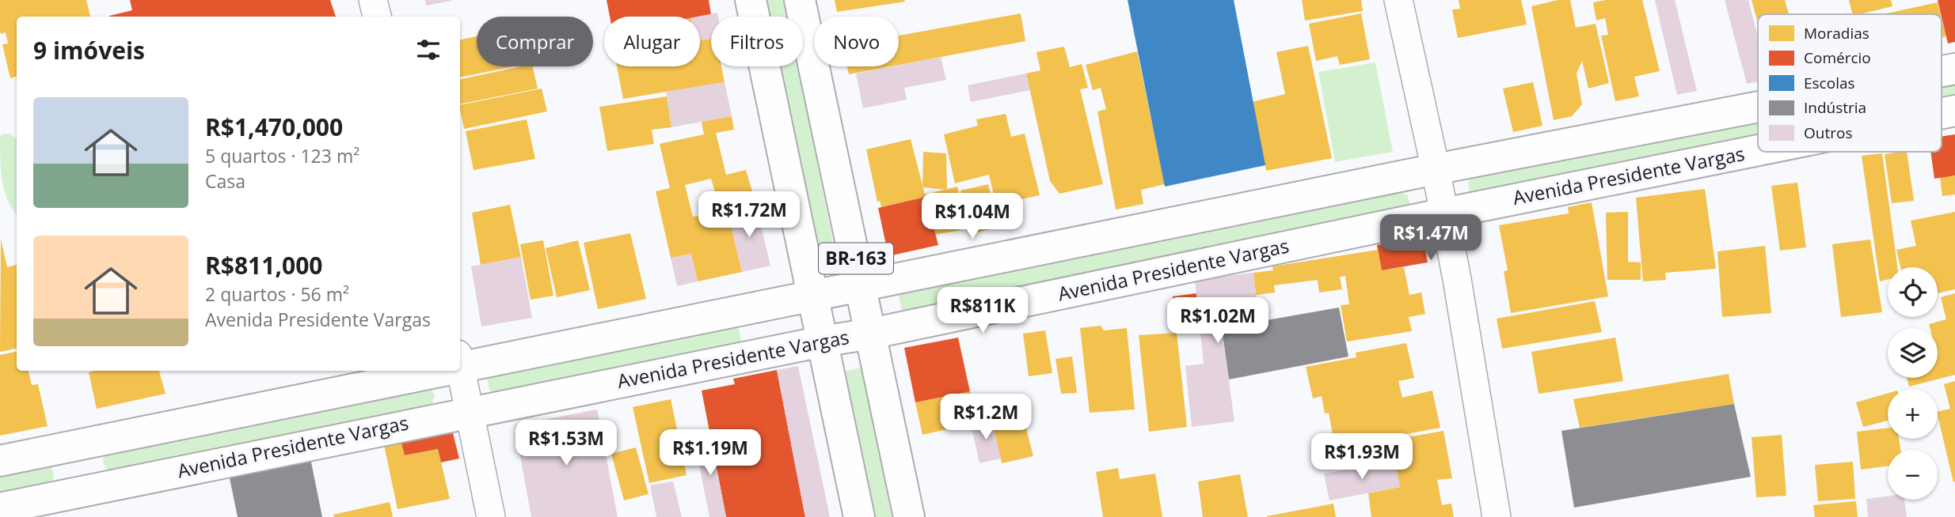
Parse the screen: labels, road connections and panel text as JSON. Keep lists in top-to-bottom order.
{
  "streets": {
    "main road": ["Avenida Presidente Vargas", "BR-163"]
  },
  "crossings": [
    ["Avenida Presidente Vargas", "BR-163"]
  ],
  "legend": [
    "Moradias",
    "Comércio",
    "Escolas",
    "Indústria",
    "Outros"
  ],
  "page": {
    "chip": [
      "Comprar",
      "Alugar",
      "Filtros",
      "Novo"
    ],
    "heading": "9 imóveis",
    "list": [
      {
        "name": "R$1,470,000",
        "note": "5 quartos · 123 m² · Casa"
      },
      {
        "name": "R$811,000",
        "note": "2 quartos · 56 m² · Avenida Presidente Vargas"
      }
    ],
    "price": [
      "R$1.72M",
      "R$1.04M",
      "R$1.47M",
      "R$811K",
      "R$1.02M",
      "R$1.2M",
      "R$1.53M",
      "R$1.19M",
      "R$1.93M"
    ],
    "map_buttons": ["+", "−"]
  }
}
